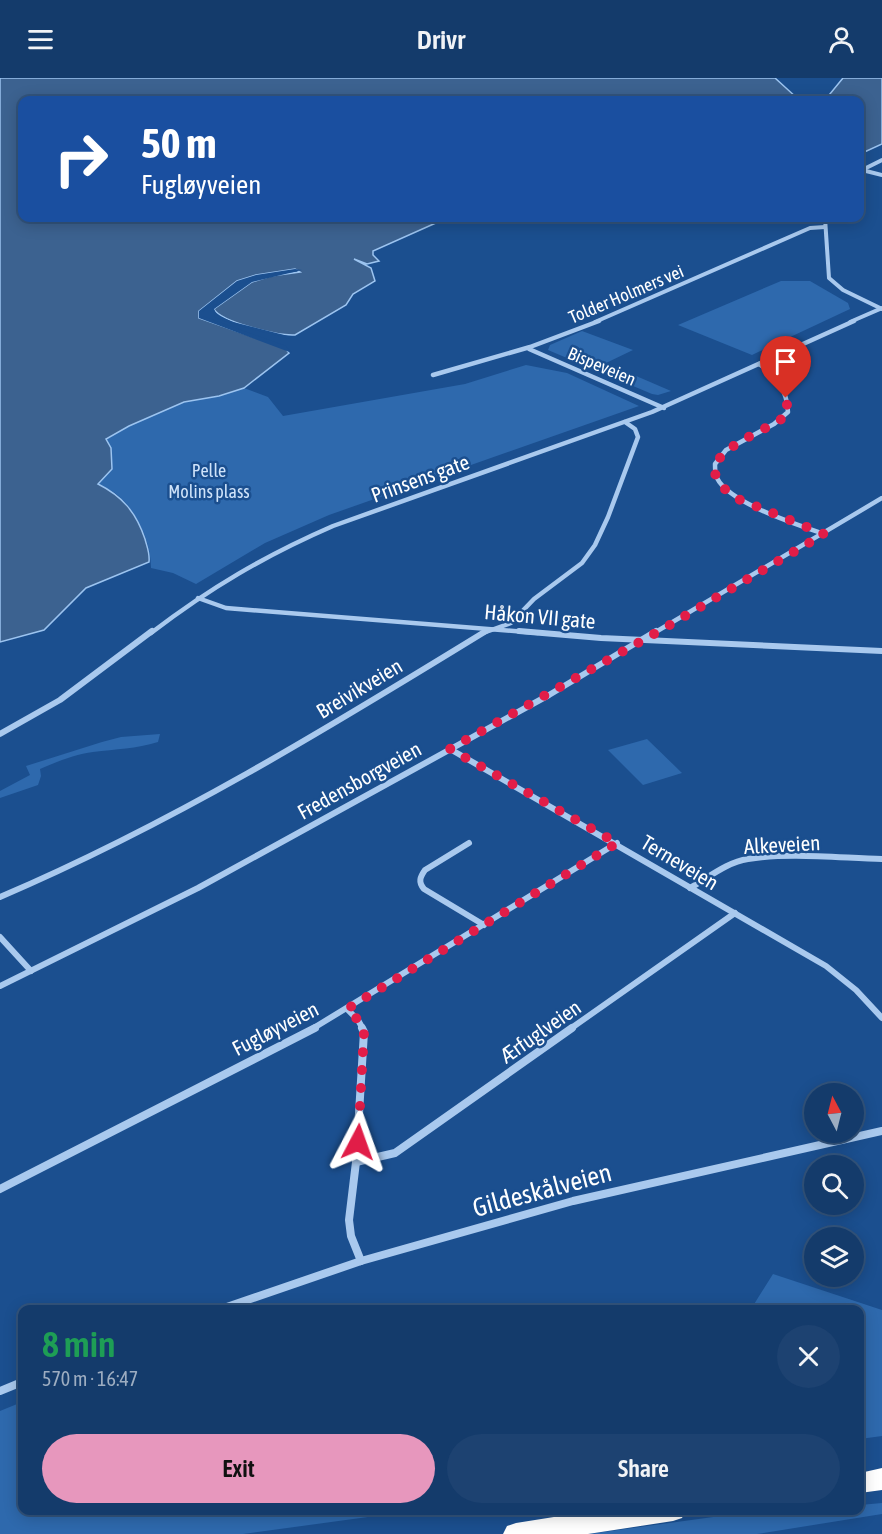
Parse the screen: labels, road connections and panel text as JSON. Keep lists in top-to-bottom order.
{
  "streets": {
    "street": [
      "Tolder Holmers vei",
      "Bispeveien",
      "Prinsens gate",
      "Håkon VII gate",
      "Breivikveien",
      "Fredensborgveien",
      "Alkeveien",
      "Terneveien",
      "Fugløyveien",
      "Ærfuglveien",
      "Gildeskålveien"
    ]
  },
  "crossings": [
    ["Tolder Holmers vei", "Bispeveien"],
    ["Bispeveien", "Prinsens gate"],
    ["Prinsens gate", "Håkon VII gate"],
    ["Prinsens gate", "Breivikveien"],
    ["Håkon VII gate", "Breivikveien"],
    ["Håkon VII gate", "Fredensborgveien"],
    ["Fredensborgveien", "Terneveien"],
    ["Alkeveien", "Terneveien"],
    ["Terneveien", "Fugløyveien"],
    ["Terneveien", "Ærfuglveien"]
  ],
  "parks": ["Pelle Molins plass"],
  "north": "top",
  "page": {
    "header": "Drivr",
    "turn": ["50 m", "Fugløyveien"],
    "heading": ["8 min", "570 m · 16:47"],
    "buttons": ["Exit", "Share"]
  }
}
